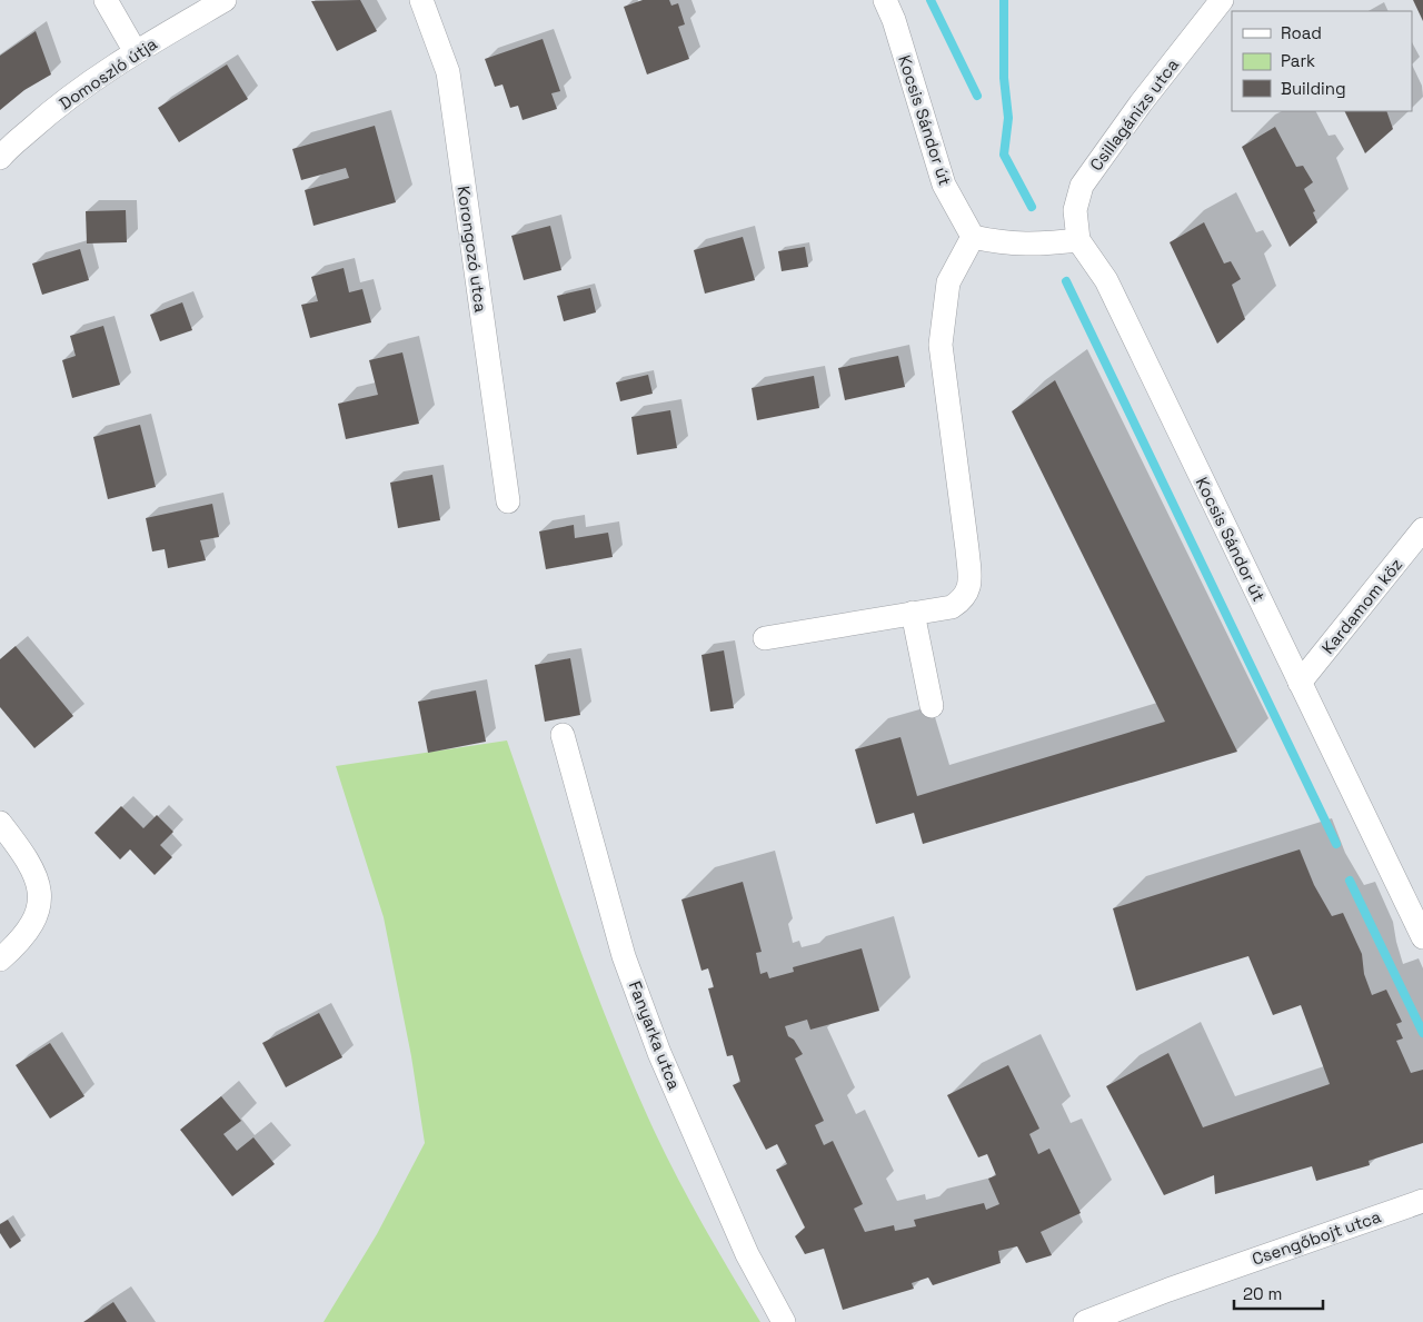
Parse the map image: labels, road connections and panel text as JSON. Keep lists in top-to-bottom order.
{
  "streets": {
    "street": [
      "Domoszló útja",
      "Csillagánizs utca",
      "Kocsis Sándor út",
      "Korongozó utca",
      "Kardamom köz",
      "Fanyarka utca",
      "Csengőbojt utca"
    ]
  },
  "crossings": [
    ["Csillagánizs utca", "Kocsis Sándor út"],
    ["Kocsis Sándor út", "Kardamom köz"]
  ],
  "legend": ["Road", "Park", "Building"],
  "scale_bar": "20 m"
}
